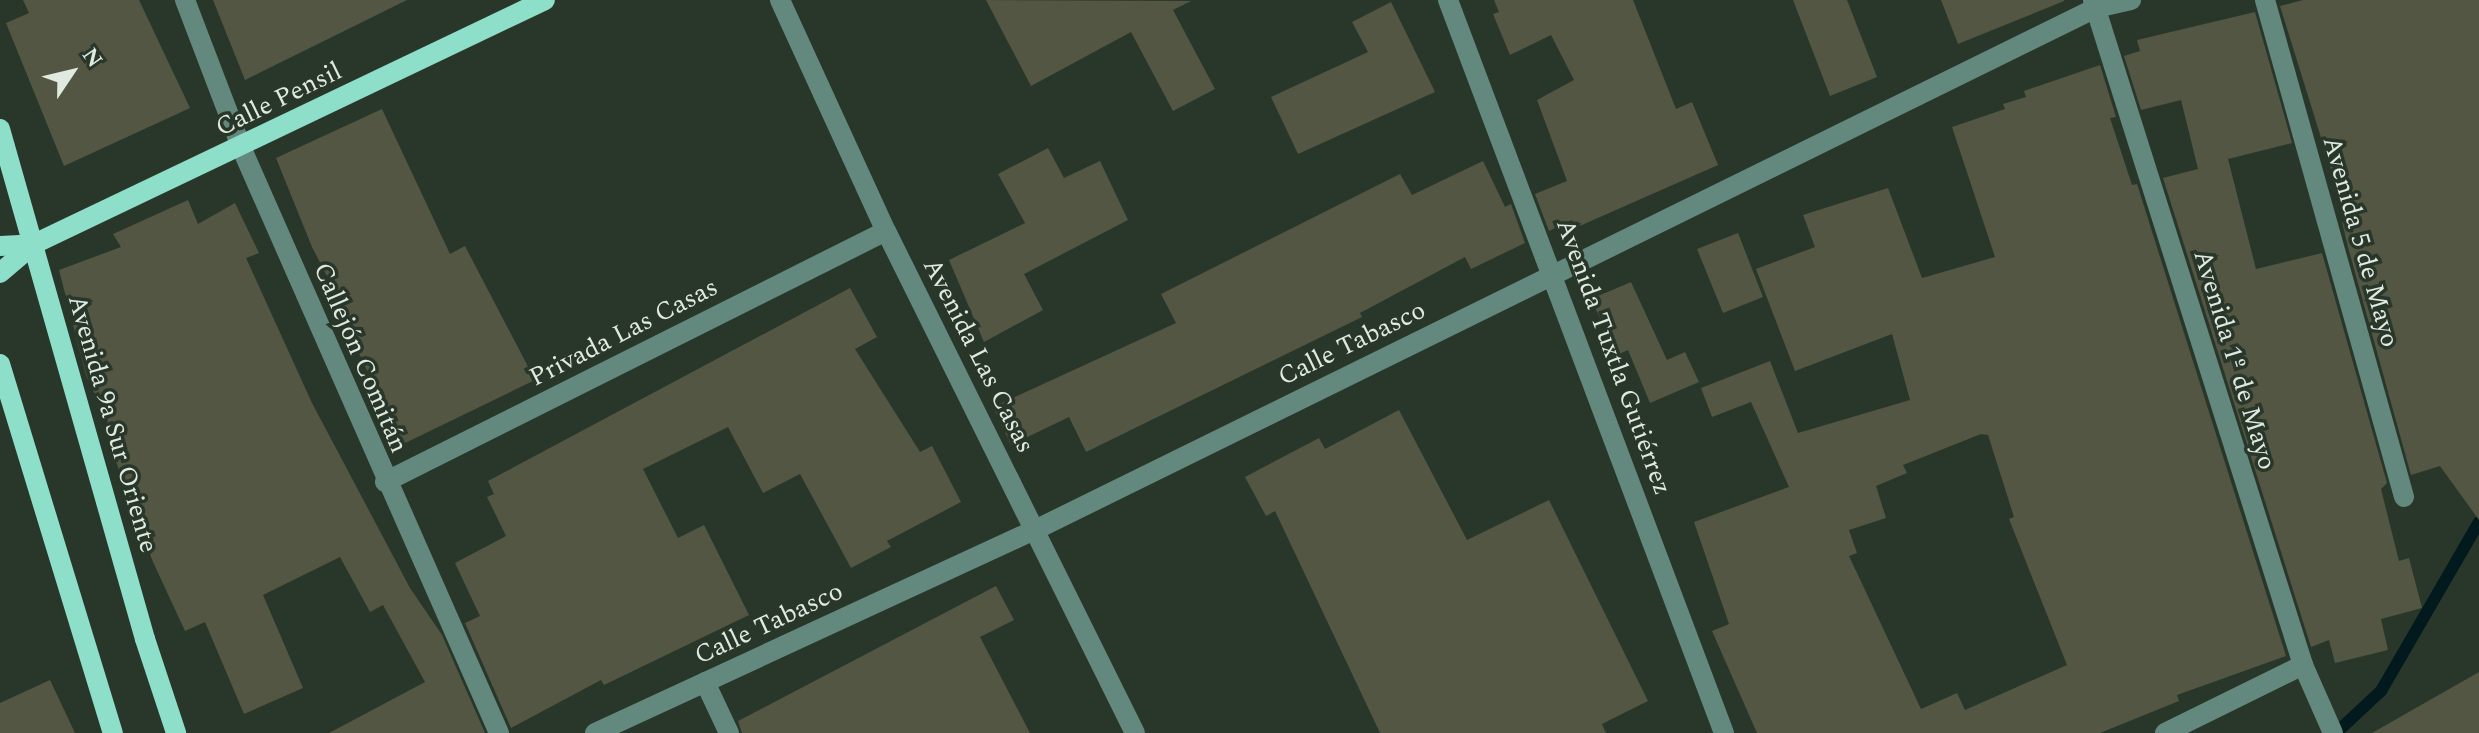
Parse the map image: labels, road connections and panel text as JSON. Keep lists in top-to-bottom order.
{
  "streets": {
    "main road": ["Calle Pensil", "Avenida 9a Sur Oriente"],
    "street": [
      "Avenida 5 de Mayo",
      "Privada Las Casas",
      "Calle Tabasco",
      "Avenida Las Casas",
      "Avenida Tuxtla Gutiérrez",
      "Callejón Comitán",
      "Avenida 1º de Mayo"
    ]
  },
  "crossings": [
    ["Calle Pensil", "Callejón Comitán"],
    ["Calle Pensil", "Avenida 9a Sur Oriente"],
    ["Privada Las Casas", "Avenida Las Casas"],
    ["Privada Las Casas", "Callejón Comitán"],
    ["Calle Tabasco", "Avenida Las Casas"],
    ["Calle Tabasco", "Avenida Tuxtla Gutiérrez"],
    ["Calle Tabasco", "Avenida 1º de Mayo"]
  ],
  "north": "top right"
}
